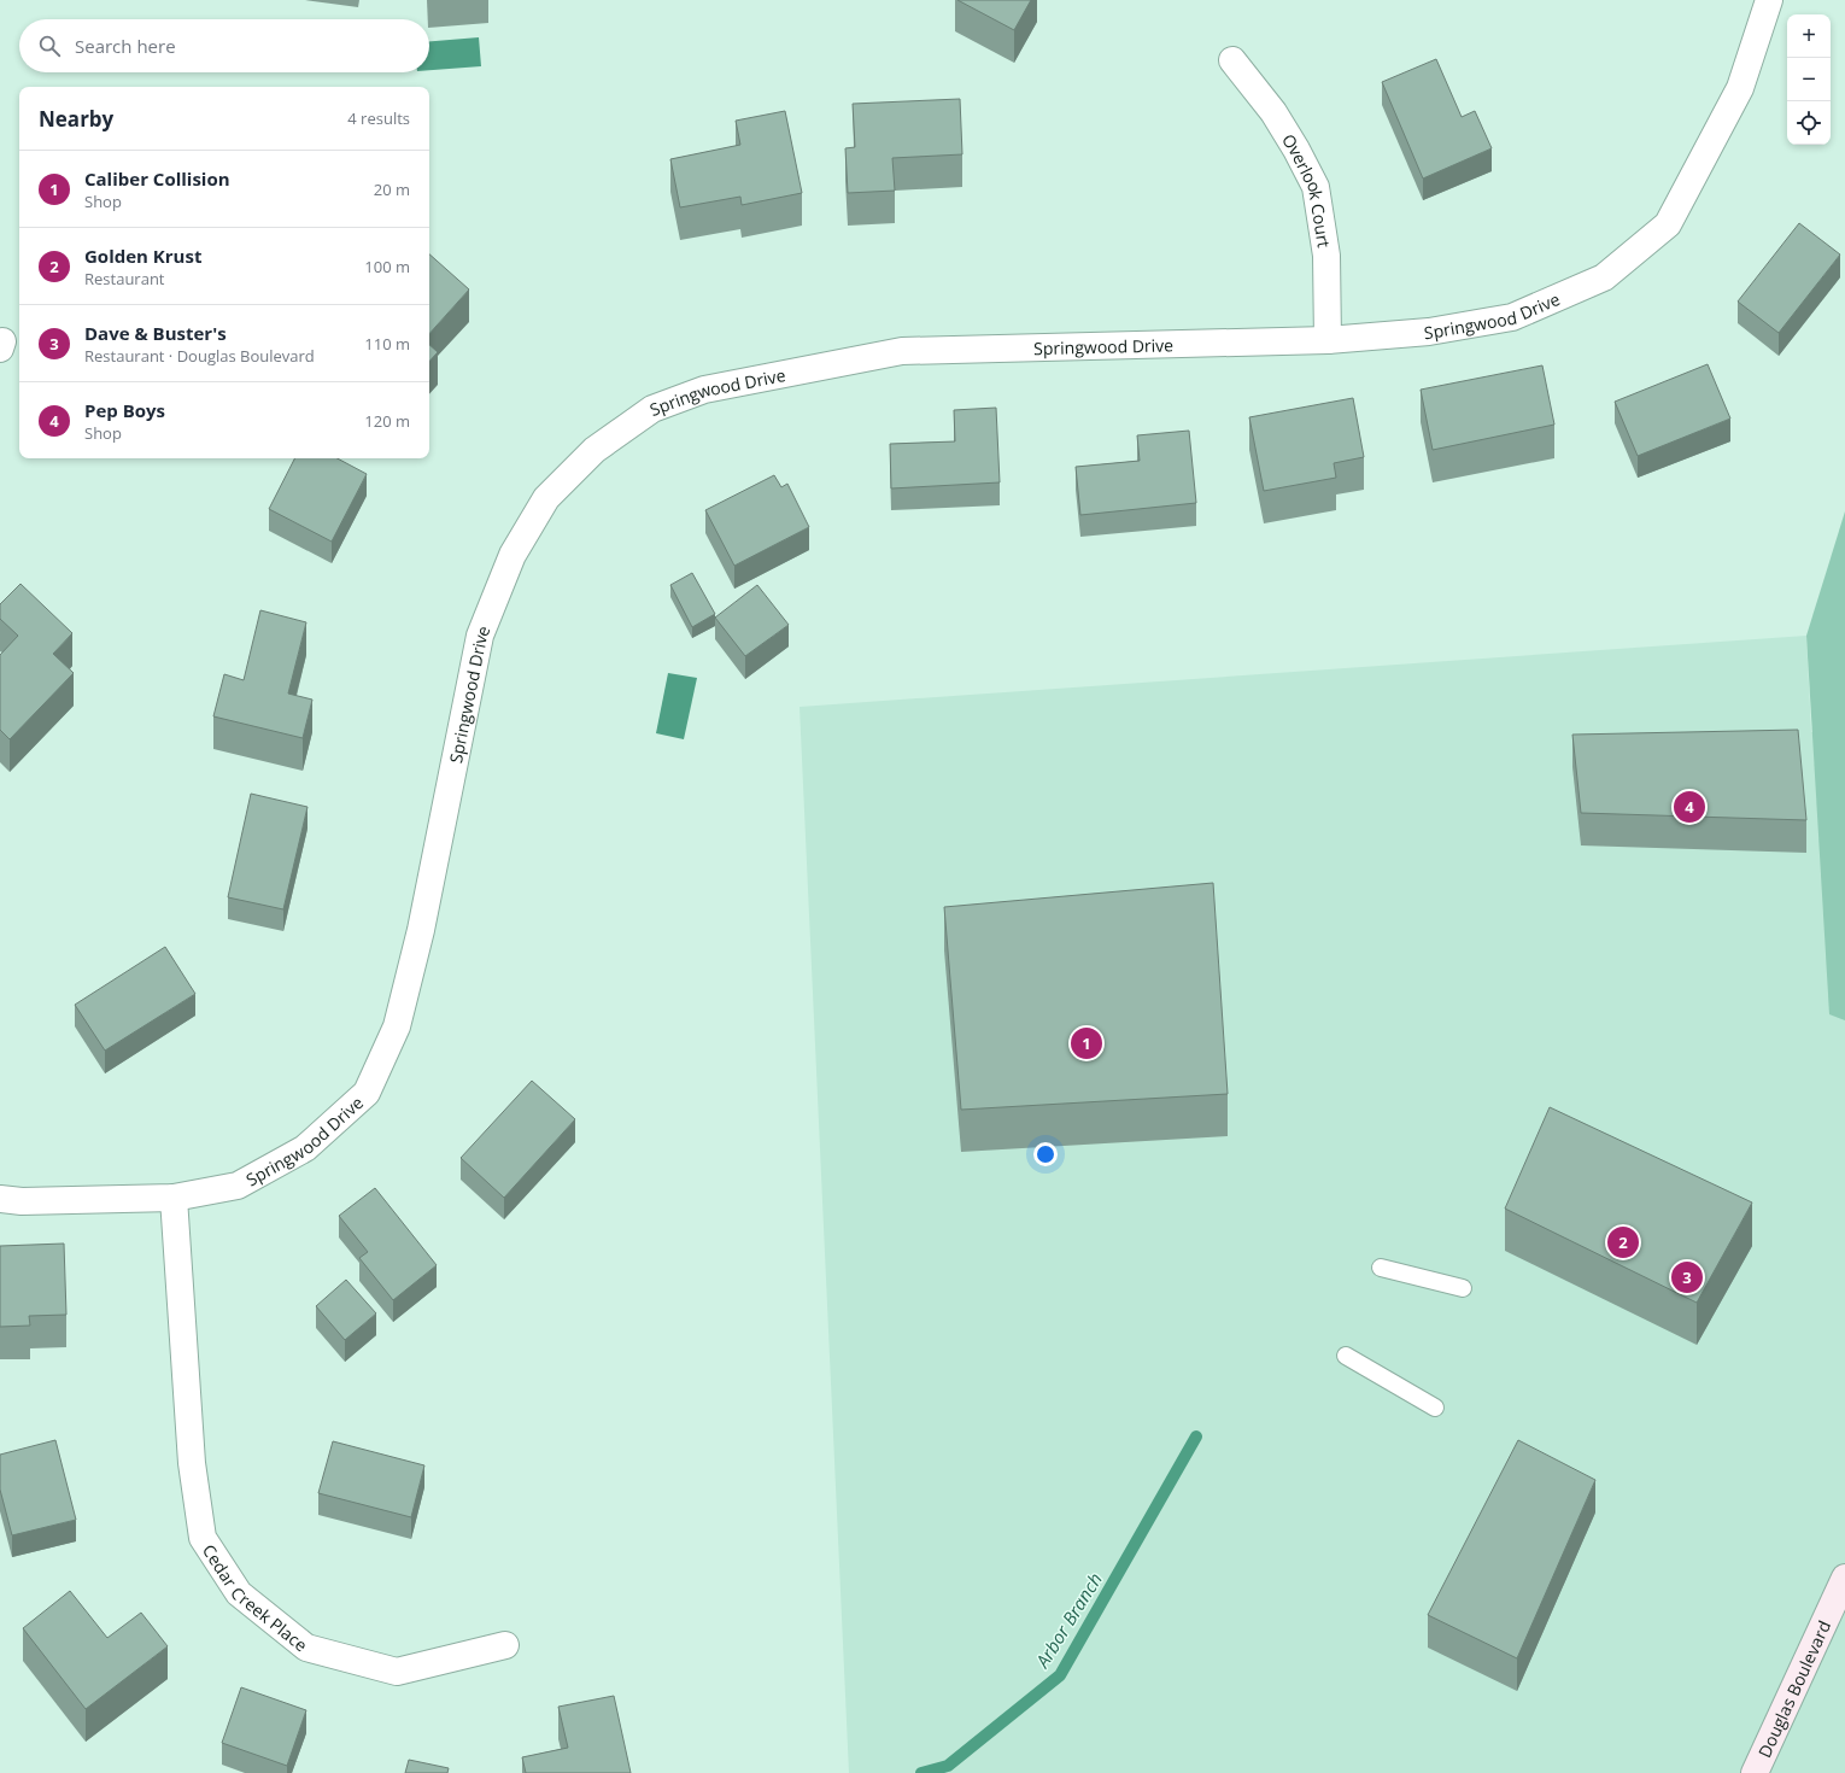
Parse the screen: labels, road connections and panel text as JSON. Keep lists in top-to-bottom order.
{
  "streets": {
    "main road": ["Douglas Boulevard"],
    "street": ["Overlook Court", "Springwood Drive", "Cedar Creek Place"]
  },
  "crossings": [
    ["Overlook Court", "Springwood Drive"],
    ["Springwood Drive", "Cedar Creek Place"]
  ],
  "water": ["Arbor Branch"],
  "page": {
    "map_buttons": ["+", "−"],
    "search": "Search here",
    "heading": ["Nearby", "4 results"],
    "list": [
      {
        "mark": "1",
        "name": "Caliber Collision",
        "note": "Shop",
        "value": "20 m"
      },
      {
        "mark": "2",
        "name": "Golden Krust",
        "note": "Restaurant",
        "value": "100 m"
      },
      {
        "mark": "3",
        "name": "Dave & Buster's",
        "note": "Restaurant · Douglas Boulevard",
        "value": "110 m"
      },
      {
        "mark": "4",
        "name": "Pep Boys",
        "note": "Shop",
        "value": "120 m"
      }
    ],
    "pins": [
      "4",
      "1",
      "2",
      "3"
    ]
  }
}
